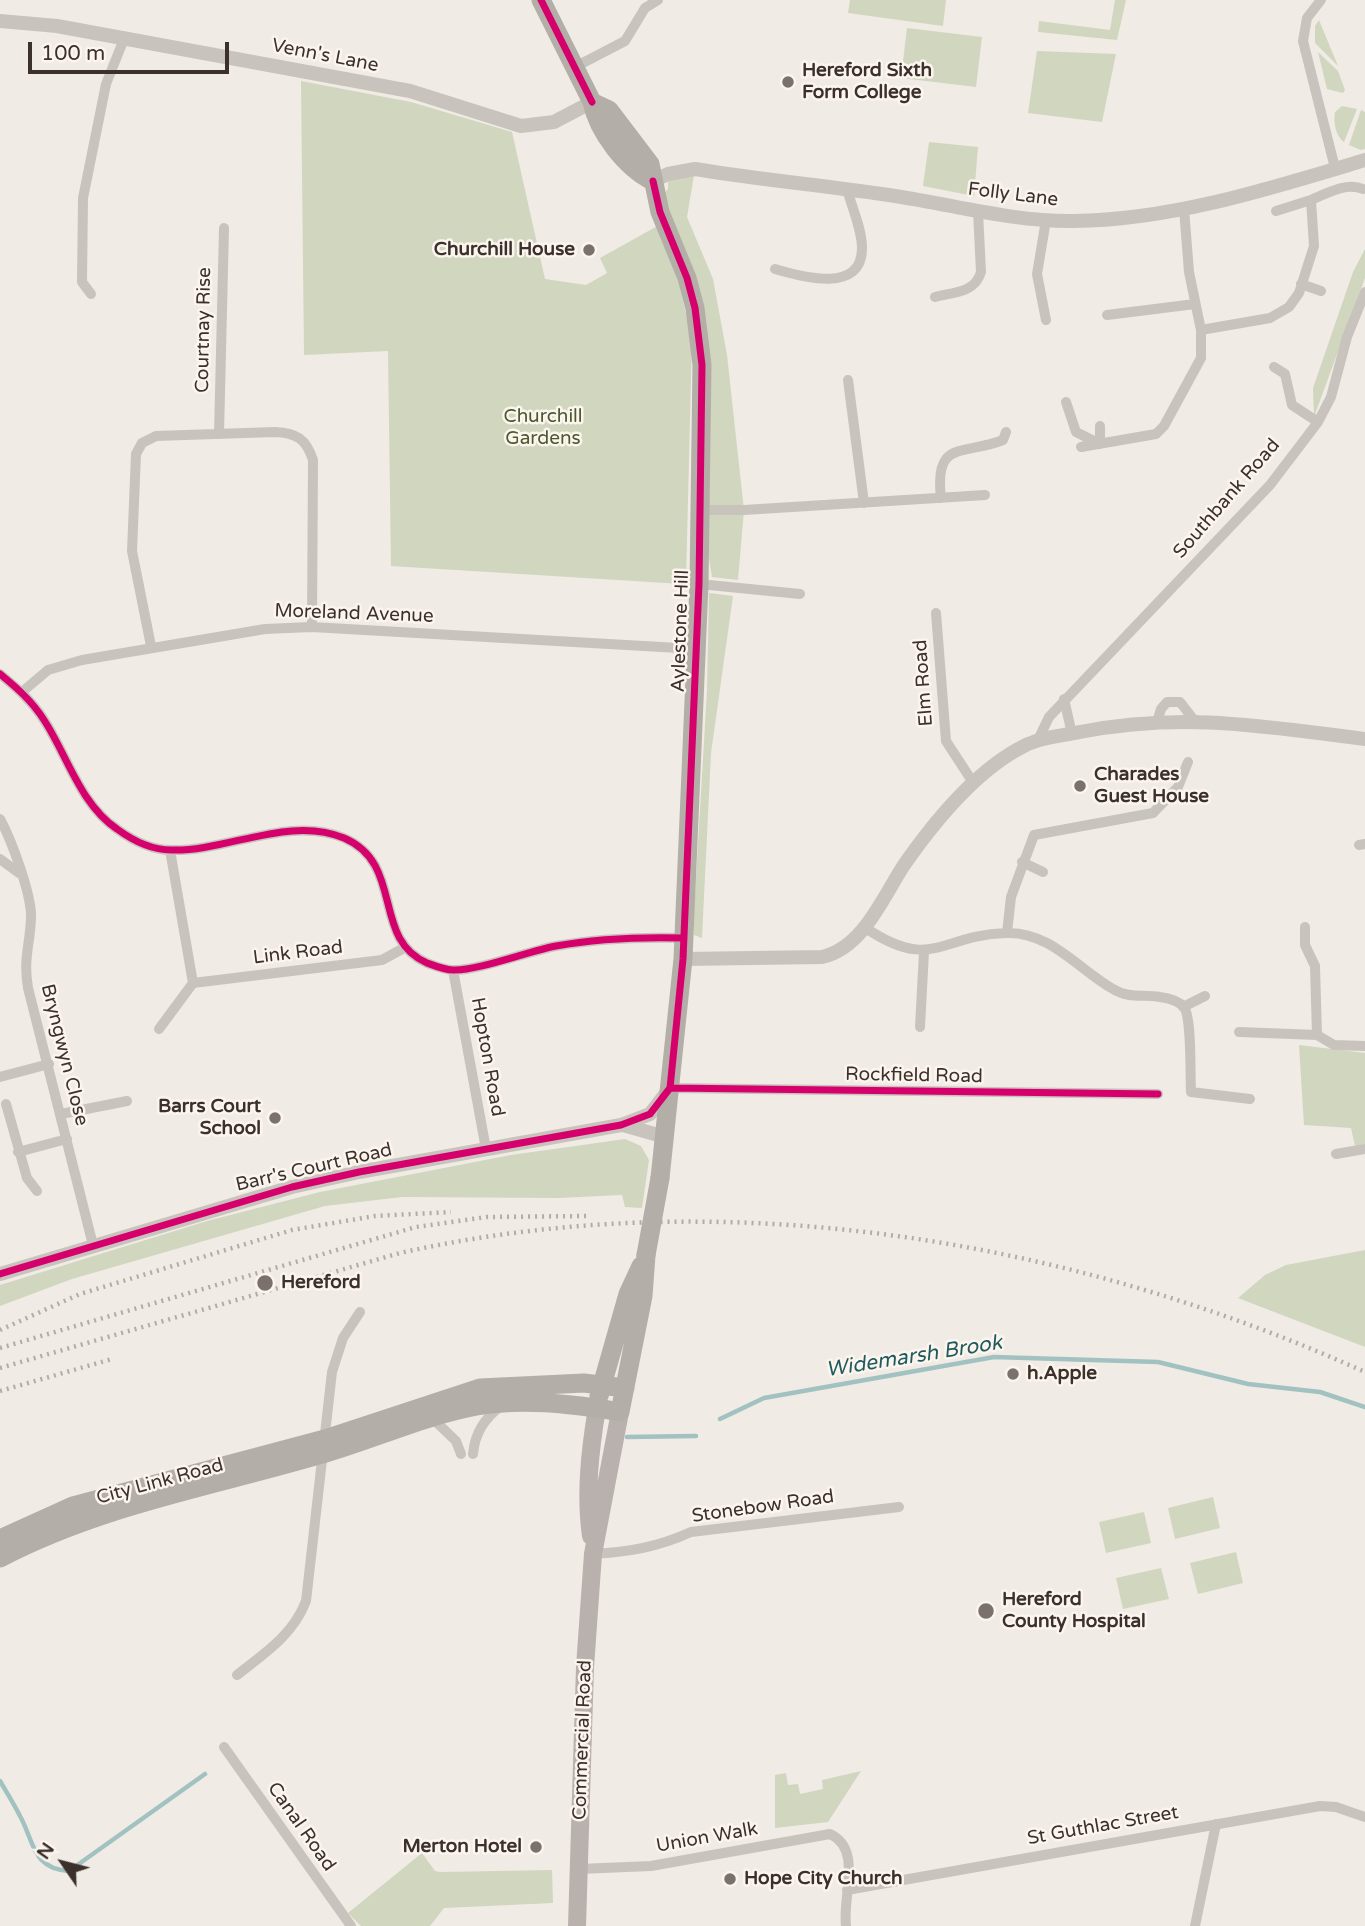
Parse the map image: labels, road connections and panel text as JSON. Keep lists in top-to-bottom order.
{
  "streets": {
    "highway": ["Aylestone Hill", "City Link Road", "Commercial Road"],
    "street": [
      "Venn's Lane",
      "Folly Lane",
      "Courtnay Rise",
      "Southbank Road",
      "Moreland Avenue",
      "Elm Road",
      "Link Road",
      "Bryngwyn Close",
      "Hopton Road",
      "Rockfield Road",
      "Barr's Court Road",
      "Stonebow Road",
      "St Guthlac Street",
      "Canal Road",
      "Union Walk"
    ]
  },
  "crossings": [
    ["Folly Lane", "Aylestone Hill"],
    ["Moreland Avenue", "Aylestone Hill"],
    ["Aylestone Hill", "Rockfield Road"],
    ["Aylestone Hill", "Barr's Court Road"],
    ["Aylestone Hill", "Commercial Road"],
    ["Bryngwyn Close", "Barr's Court Road"],
    ["Hopton Road", "Barr's Court Road"],
    ["Rockfield Road", "Barr's Court Road"],
    ["Rockfield Road", "Commercial Road"],
    ["Barr's Court Road", "Commercial Road"],
    ["Stonebow Road", "Commercial Road"],
    ["Commercial Road", "Union Walk"],
    ["St Guthlac Street", "Union Walk"]
  ],
  "water": ["Widemarsh Brook"],
  "parks": ["Churchill Gardens"],
  "places": [
    "Hereford Sixth Form College",
    "Churchill House",
    "Charades Guest House",
    "Barrs Court School",
    "Hereford",
    "h.Apple",
    "Hereford County Hospital",
    "Merton Hotel",
    "Hope City Church"
  ],
  "scale_bar": "100 m",
  "north": "top left"
}
